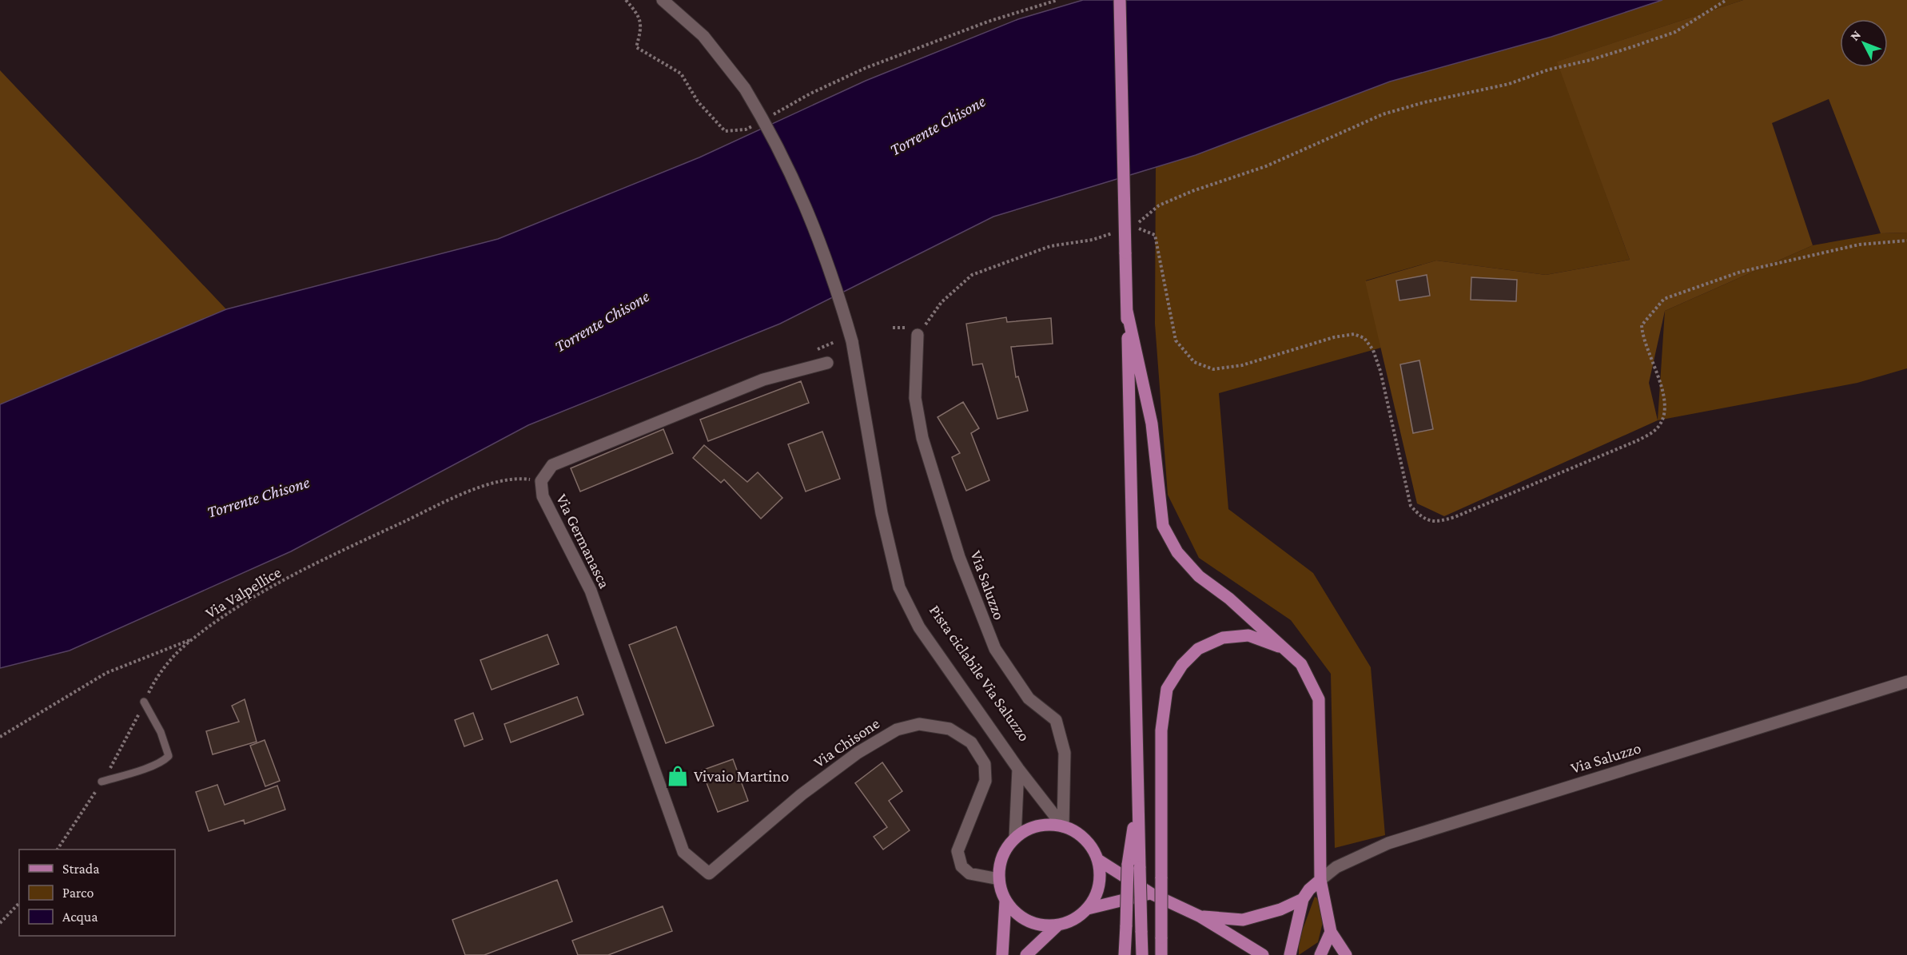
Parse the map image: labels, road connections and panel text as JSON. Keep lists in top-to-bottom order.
{
  "streets": {
    "street": ["Via Germanasca", "Via Saluzzo", "Via Chisone"],
    "path": ["Via Valpellice"]
  },
  "crossings": [
    ["Via Germanasca", "Via Valpellice"],
    ["Via Germanasca", "Via Chisone"],
    ["Via Saluzzo", "Via Chisone"]
  ],
  "water": ["Torrente Chisone"],
  "places": {
    "shop": ["Vivaio Martino"]
  },
  "legend": ["Strada", "Parco", "Acqua"],
  "north": "top left"
}
